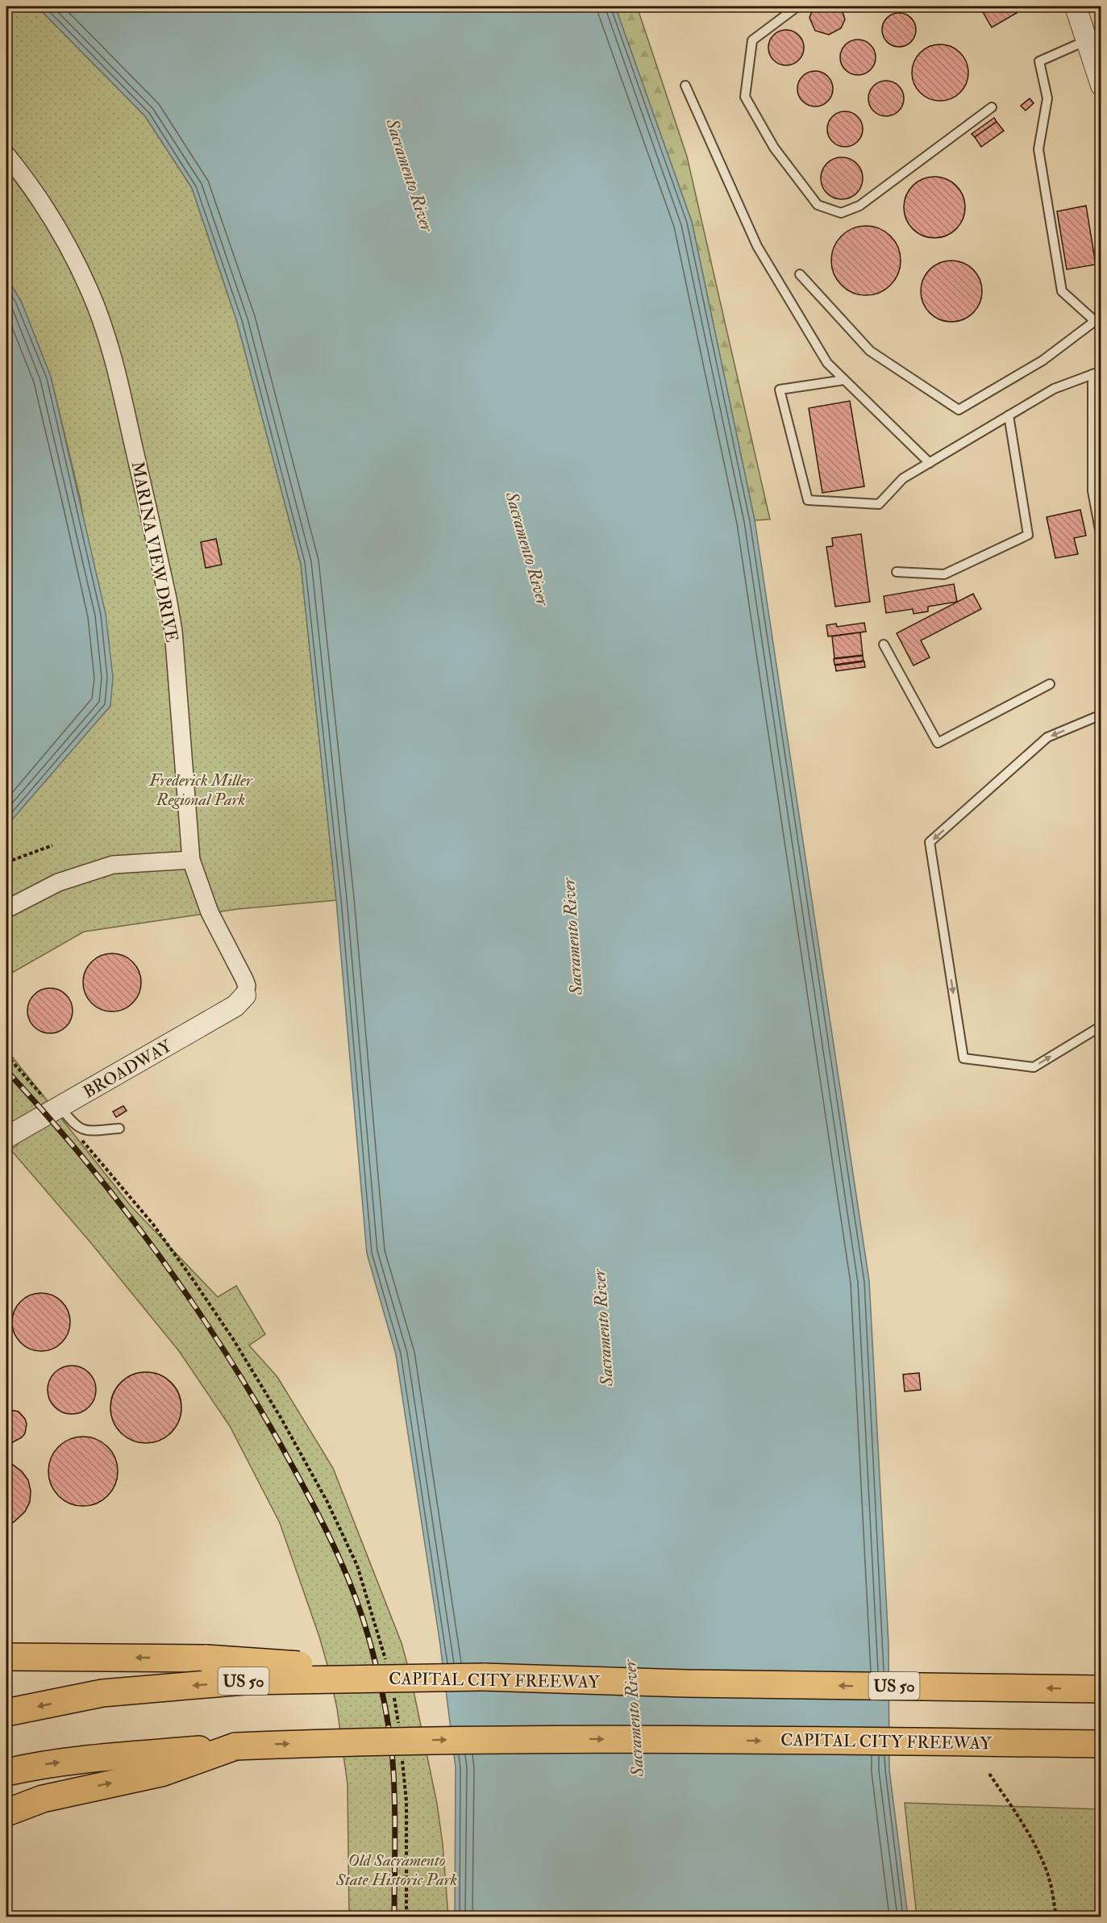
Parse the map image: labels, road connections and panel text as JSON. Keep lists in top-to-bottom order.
{
  "streets": {
    "highway": ["CAPITAL CITY FREEWAY", "US 50"],
    "street": ["MARINA VIEW DRIVE", "BROADWAY"]
  },
  "crossings": [
    ["MARINA VIEW DRIVE", "BROADWAY"]
  ],
  "water": ["Sacramento River"],
  "parks": ["Frederick Miller Regional Park", "Old Sacramento State Historic Park"]
}
